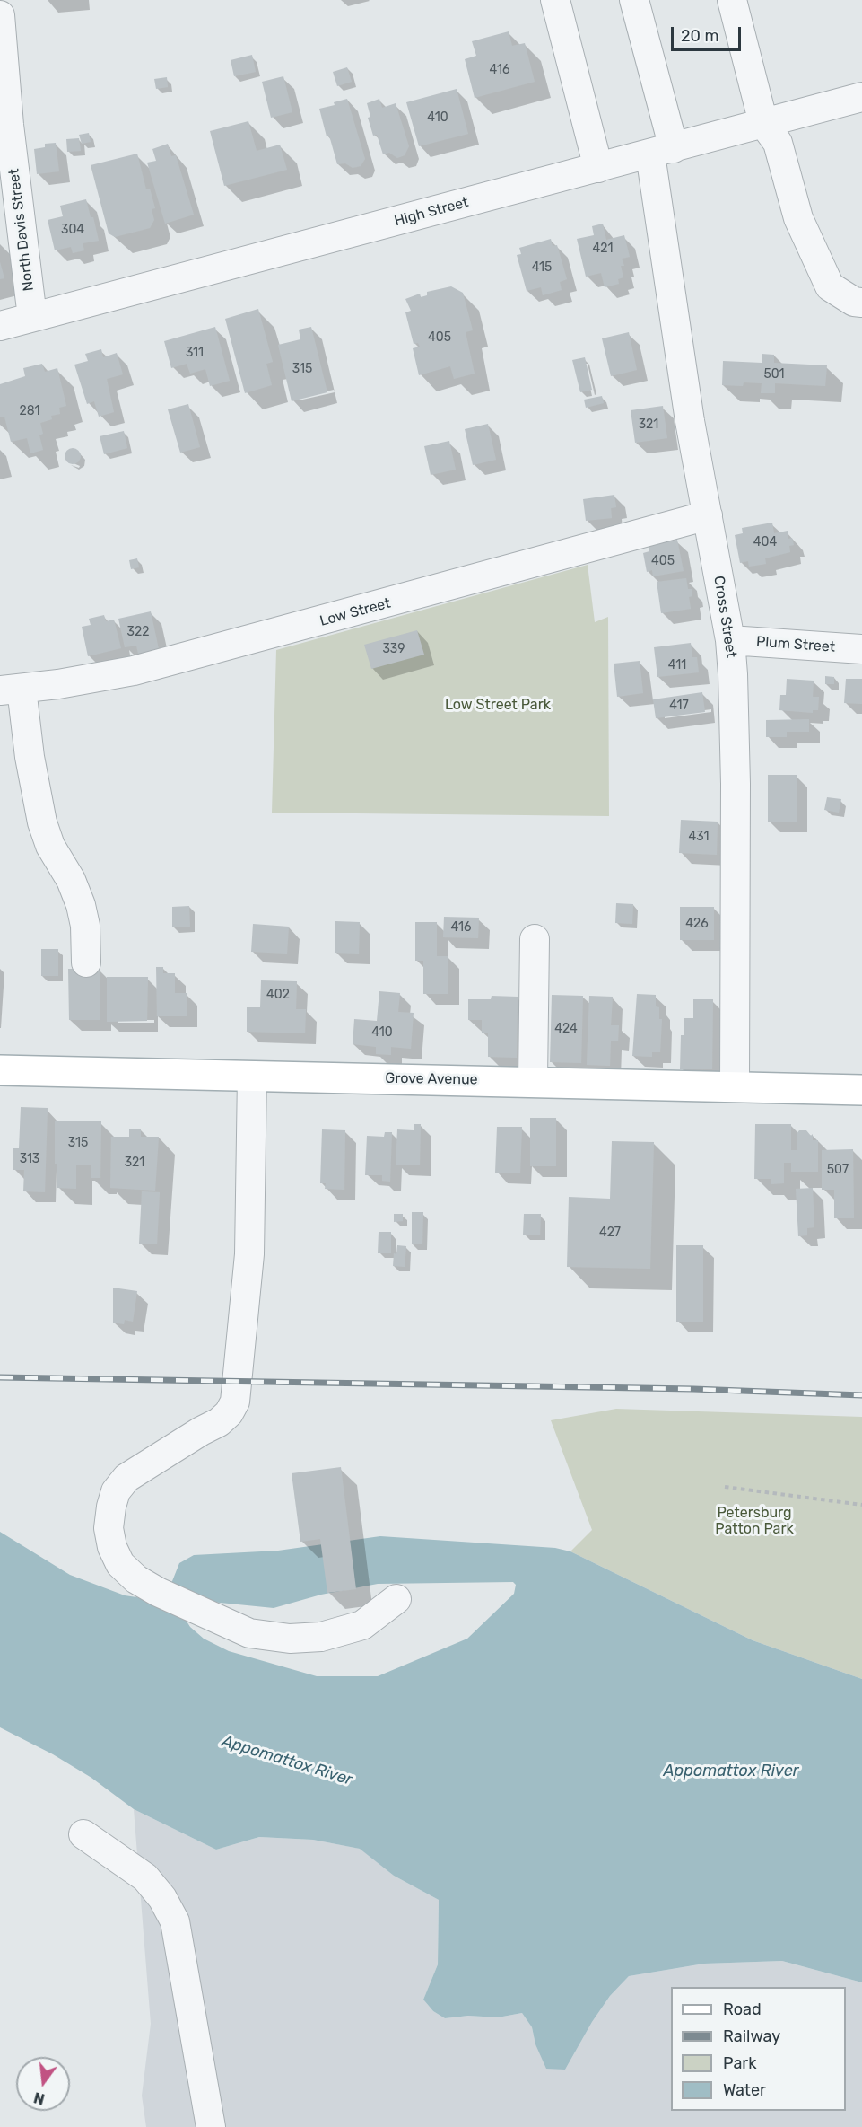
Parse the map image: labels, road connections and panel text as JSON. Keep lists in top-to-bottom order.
{
  "streets": {
    "main road": ["Grove Avenue"],
    "street": [
      "High Street",
      "North Davis Street",
      "Low Street",
      "Cross Street",
      "Plum Street"
    ]
  },
  "crossings": [
    ["High Street", "North Davis Street"],
    ["High Street", "Cross Street"],
    ["Low Street", "Cross Street"],
    ["Cross Street", "Plum Street"],
    ["Cross Street", "Grove Avenue"]
  ],
  "water": ["Appomattox River"],
  "parks": ["Low Street Park", "Petersburg Patton Park"],
  "house_numbers": [
    "416",
    "410",
    "304",
    "421",
    "415",
    "405",
    "311",
    "315",
    "501",
    "281",
    "321",
    "404",
    "405",
    "322",
    "339",
    "411",
    "417",
    "431",
    "426",
    "416",
    "402",
    "424",
    "410",
    "315",
    "313",
    "321",
    "507",
    "427"
  ],
  "legend": [
    "Road",
    "Railway",
    "Park",
    "Water"
  ],
  "scale_bar": "20 m",
  "north": "bottom"
}
